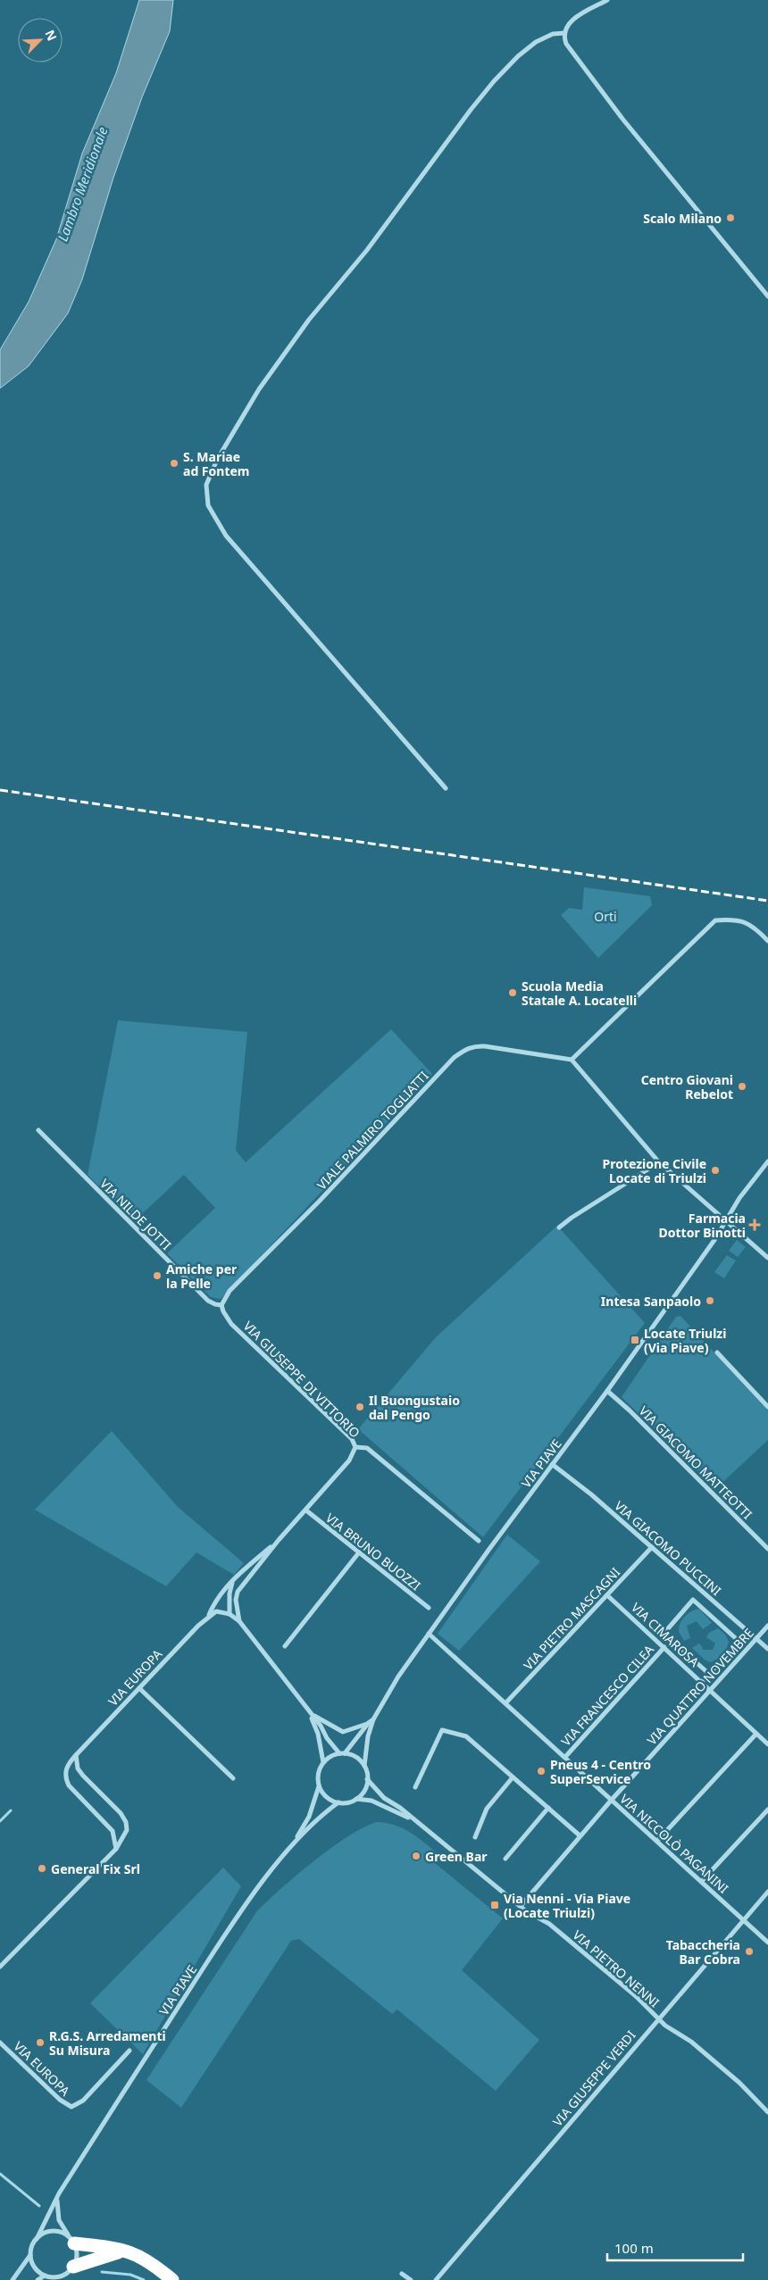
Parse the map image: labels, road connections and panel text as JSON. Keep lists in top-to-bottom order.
{
  "streets": {
    "street": [
      "VIALE PALMIRO TOGLIATTI",
      "VIA NILDE JOTTI",
      "VIA GIUSEPPE DI VITTORIO",
      "VIA GIACOMO MATTEOTTI",
      "VIA PIAVE",
      "VIA GIACOMO PUCCINI",
      "VIA BRUNO BUOZZI",
      "VIA PIETRO MASCAGNI",
      "VIA CIMAROSA",
      "VIA EUROPA",
      "VIA QUATTRO NOVEMBRE",
      "VIA FRANCESCO CILEA",
      "VIA NICCOLÒ PAGANINI",
      "VIA PIETRO NENNI",
      "VIA GIUSEPPE VERDI"
    ]
  },
  "crossings": [
    ["VIALE PALMIRO TOGLIATTI", "VIA NILDE JOTTI"],
    ["VIALE PALMIRO TOGLIATTI", "VIA GIUSEPPE DI VITTORIO"],
    ["VIA NILDE JOTTI", "VIA GIUSEPPE DI VITTORIO"],
    ["VIA GIACOMO MATTEOTTI", "VIA PIAVE"],
    ["VIA PIAVE", "VIA GIACOMO PUCCINI"],
    ["VIA PIAVE", "VIA NICCOLÒ PAGANINI"],
    ["VIA PIAVE", "VIA PIETRO NENNI"],
    ["VIA GIACOMO PUCCINI", "VIA PIETRO MASCAGNI"],
    ["VIA GIACOMO PUCCINI", "VIA QUATTRO NOVEMBRE"],
    ["VIA PIETRO MASCAGNI", "VIA CIMAROSA"],
    ["VIA PIETRO MASCAGNI", "VIA NICCOLÒ PAGANINI"],
    ["VIA CIMAROSA", "VIA QUATTRO NOVEMBRE"],
    ["VIA CIMAROSA", "VIA FRANCESCO CILEA"],
    ["VIA QUATTRO NOVEMBRE", "VIA NICCOLÒ PAGANINI"],
    ["VIA QUATTRO NOVEMBRE", "VIA PIETRO NENNI"],
    ["VIA FRANCESCO CILEA", "VIA NICCOLÒ PAGANINI"],
    ["VIA NICCOLÒ PAGANINI", "VIA GIUSEPPE VERDI"],
    ["VIA PIETRO NENNI", "VIA GIUSEPPE VERDI"]
  ],
  "water": ["Lambro Meridionale"],
  "parks": ["Orti"],
  "places": {
    "other": [
      "Scalo Milano",
      "S. Mariae ad Fontem",
      "Scuola Media Statale A. Locatelli",
      "Centro Giovani Rebelot",
      "Protezione Civile Locate di Triulzi",
      "Amiche per la Pelle",
      "Intesa Sanpaolo",
      "Il Buongustaio dal Pengo",
      "Pneus 4 - Centro SuperService",
      "Green Bar",
      "General Fix Srl",
      "Tabaccheria Bar Cobra",
      "R.G.S. Arredamenti Su Misura"
    ],
    "health": ["Farmacia Dottor Binotti"],
    "transit": ["Locate Triulzi (Via Piave)", "Via Nenni - Via Piave (Locate Triulzi)"]
  },
  "scale_bar": "100 m",
  "north": "top right"
}
